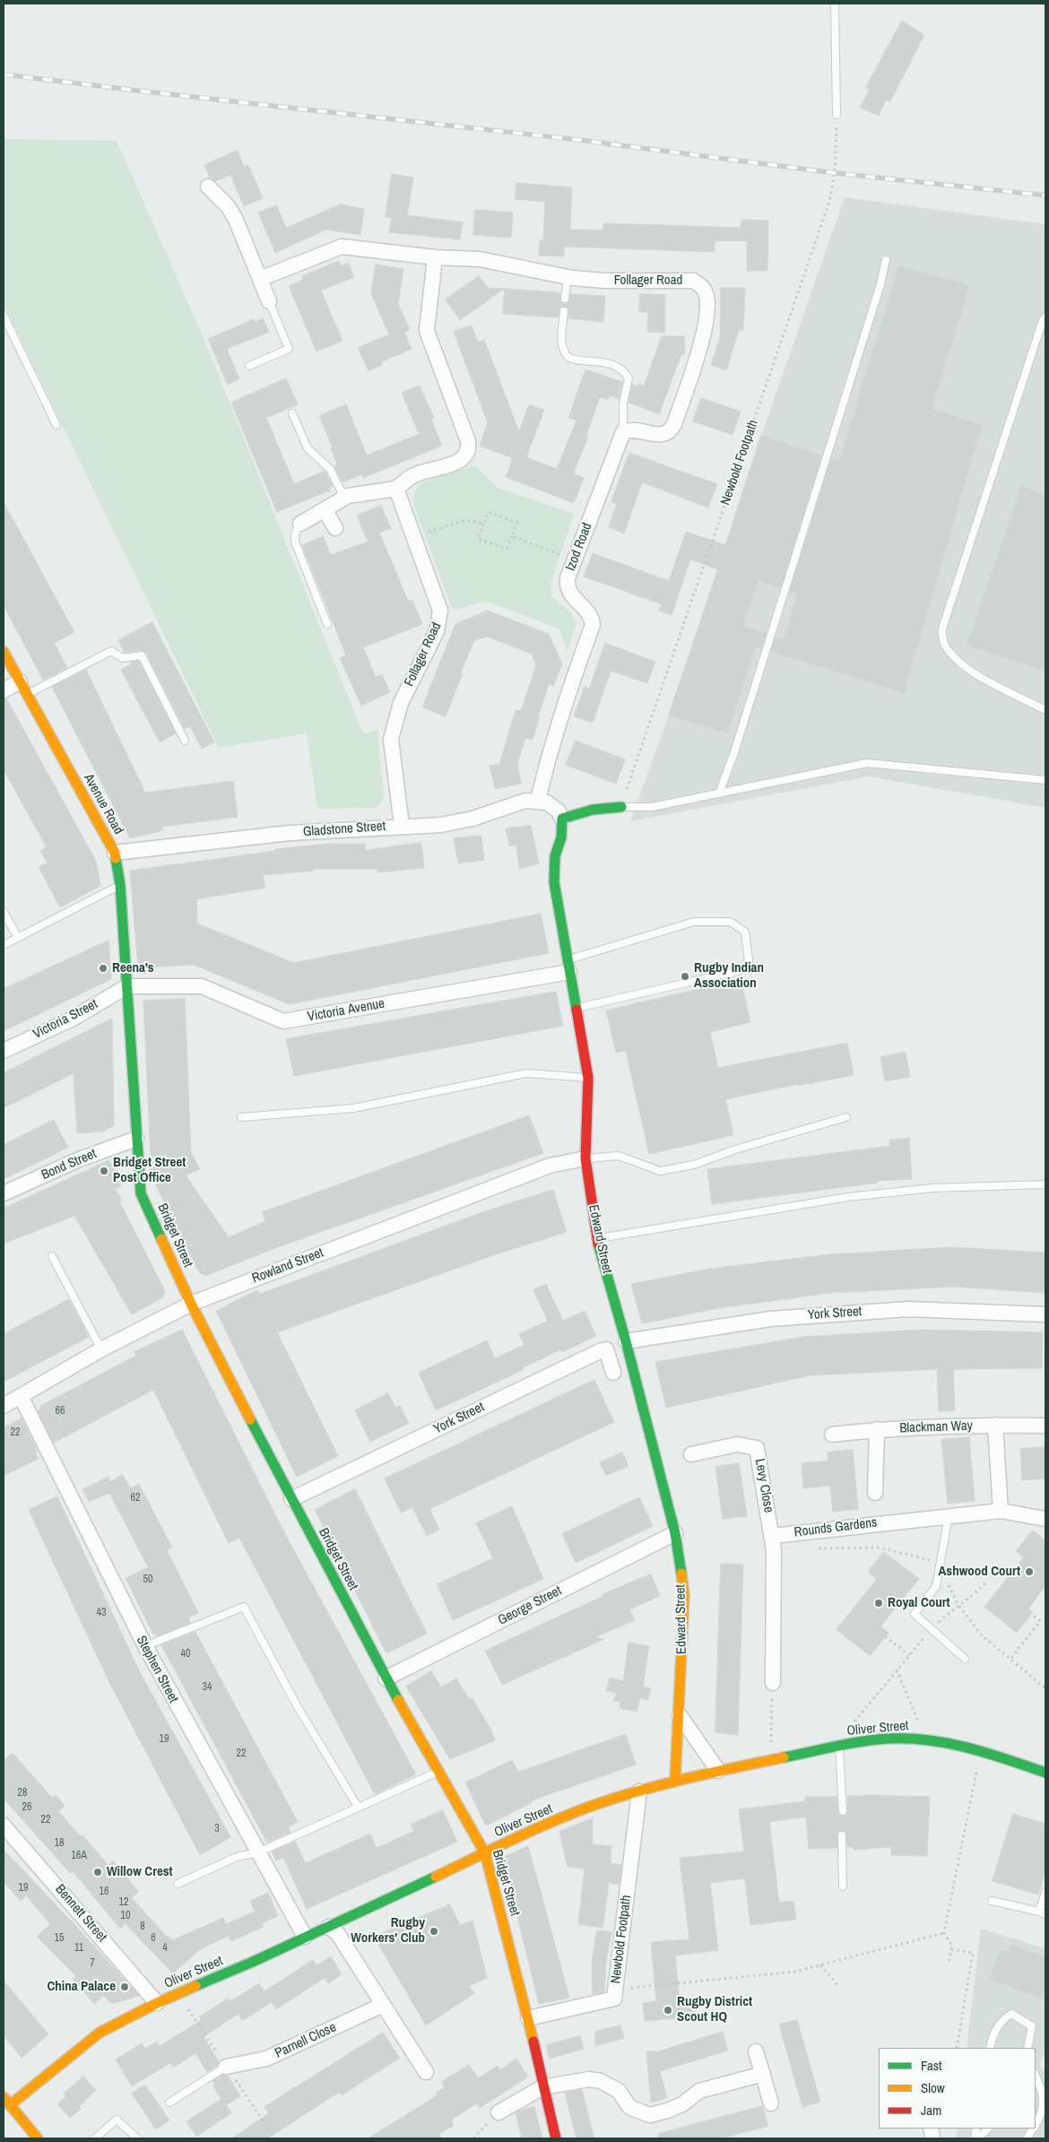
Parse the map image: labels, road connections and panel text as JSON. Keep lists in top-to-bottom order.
{
  "streets": {
    "street": [
      "Follager Road",
      "Newbold Footpath",
      "Izod Road",
      "Avenue Road",
      "Gladstone Street",
      "Victoria Avenue",
      "Victoria Street",
      "Bond Street",
      "Bridget Street",
      "Edward Street",
      "Rowland Street",
      "York Street",
      "Blackman Way",
      "Levy Close",
      "Rounds Gardens",
      "George Street",
      "Stephen Street",
      "Oliver Street",
      "Bennett Street",
      "Parnell Close"
    ]
  },
  "crossings": [
    ["Follager Road", "Izod Road"],
    ["Follager Road", "Gladstone Street"],
    ["Newbold Footpath", "Bridget Street"],
    ["Newbold Footpath", "Oliver Street"],
    ["Izod Road", "Gladstone Street"],
    ["Avenue Road", "Gladstone Street"],
    ["Avenue Road", "Victoria Avenue"],
    ["Avenue Road", "Victoria Street"],
    ["Avenue Road", "Bridget Street"],
    ["Victoria Avenue", "Victoria Street"],
    ["Victoria Avenue", "Bridget Street"],
    ["Victoria Avenue", "Edward Street"],
    ["Victoria Street", "Bridget Street"],
    ["Bond Street", "Bridget Street"],
    ["Bridget Street", "Rowland Street"],
    ["Bridget Street", "York Street"],
    ["Bridget Street", "George Street"],
    ["Bridget Street", "Oliver Street"],
    ["Edward Street", "Rowland Street"],
    ["Edward Street", "York Street"],
    ["Edward Street", "George Street"],
    ["Edward Street", "Oliver Street"],
    ["Rowland Street", "Stephen Street"],
    ["Levy Close", "Rounds Gardens"],
    ["Stephen Street", "Oliver Street"],
    ["Oliver Street", "Bennett Street"]
  ],
  "places": [
    "Reena's",
    "Rugby Indian Association",
    "Bridget Street Post Office",
    "Ashwood Court",
    "Royal Court",
    "Willow Crest",
    "Rugby Workers' Club",
    "China Palace",
    "Rugby District Scout HQ"
  ],
  "house_numbers": [
    "66",
    "22",
    "62",
    "50",
    "43",
    "40",
    "34",
    "19",
    "22",
    "28",
    "26",
    "22",
    "3",
    "18",
    "16A",
    "19",
    "16",
    "12",
    "10",
    "8",
    "15",
    "6",
    "11",
    "4",
    "7"
  ],
  "legend": ["Fast", "Slow", "Jam"]
}
